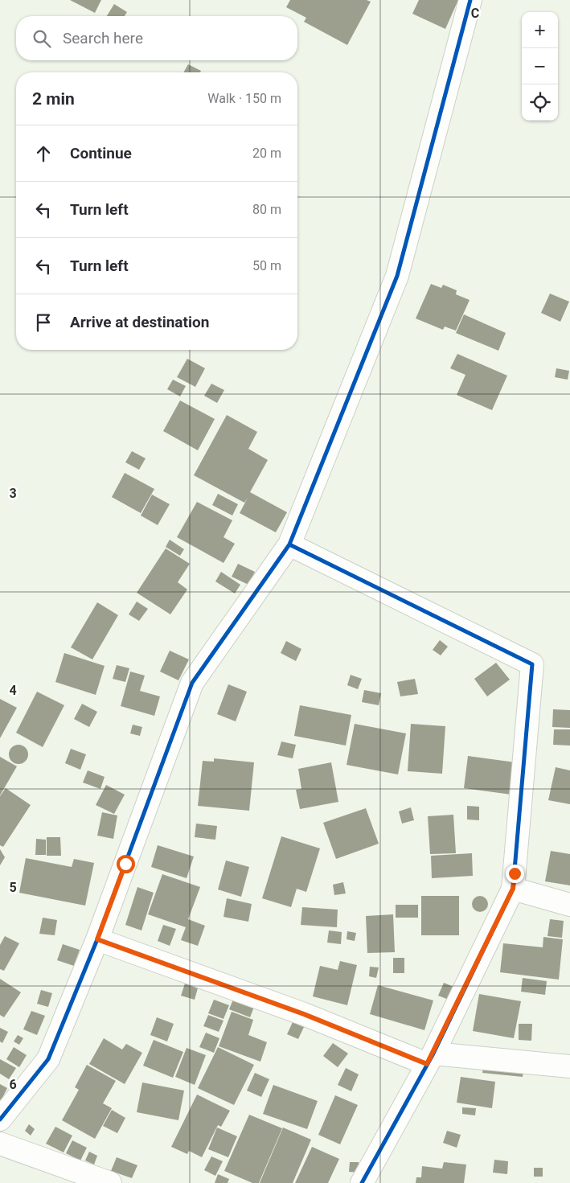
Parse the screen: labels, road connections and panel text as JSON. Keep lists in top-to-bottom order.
{
  "page": {
    "map_buttons": ["+", "−"],
    "search": "Search here",
    "heading": ["2 min", "Walk · 150 m"],
    "list": [
      ["Continue", "20 m"],
      ["Turn left", "80 m"],
      ["Turn left", "50 m"],
      "Arrive at destination"
    ]
  },
  "grid": {
    "columns": ["C"],
    "rows": [
      "3",
      "4",
      "5",
      "6"
    ]
  }
}
